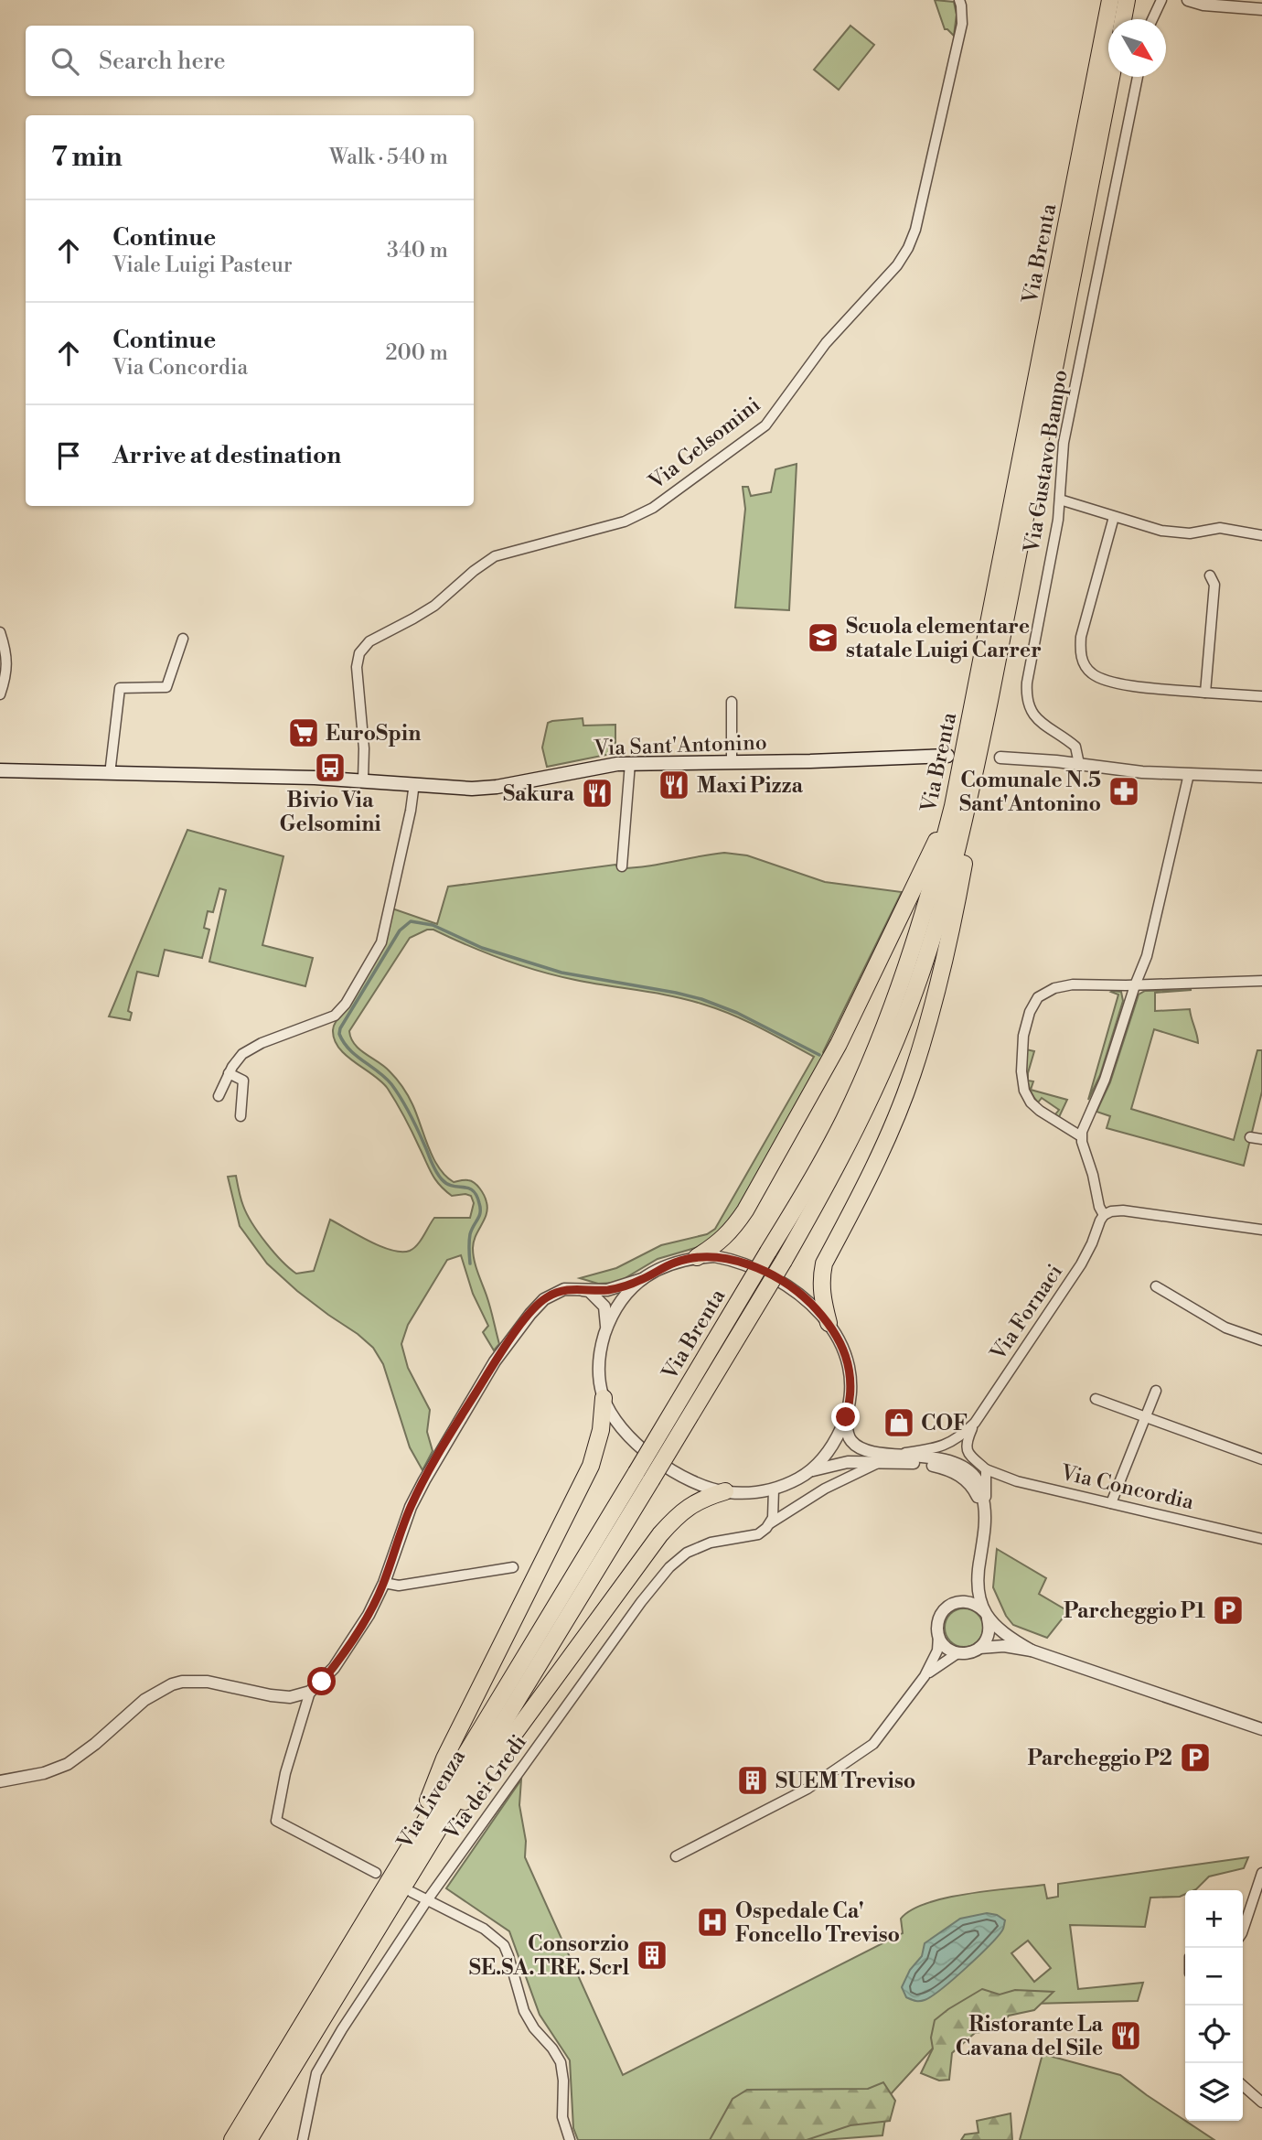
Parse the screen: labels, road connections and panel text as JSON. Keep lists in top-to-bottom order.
{
  "streets": {
    "highway": ["Via Brenta", "Via Livenza"],
    "main road": ["Via Sant'Antonino"],
    "street": [
      "Via Gelsomini",
      "Via Gustavo Bampo",
      "Via Fornaci",
      "Via Concordia",
      "Via dei Gredi"
    ]
  },
  "crossings": [
    ["Via Brenta", "Via Livenza"],
    ["Via Gelsomini", "Via Sant'Antonino"]
  ],
  "places": {
    "school or university": ["Scuola elementare statale Luigi Carrer"],
    "supermarket": ["EuroSpin"],
    "bus stop": ["Bivio Via Gelsomini"],
    "restaurant": ["Maxi Pizza", "Sakura", "Ristorante La Cavana del Sile"],
    "pharmacy": ["Comunale N.5 Sant'Antonino"],
    "shop": ["COF"],
    "parking": ["Parcheggio P1", "Parcheggio P2"],
    "building": ["SUEM Treviso", "Consorzio SE.SA.TRE. Scrl"],
    "hospital": ["Ospedale Ca' Foncello Treviso"]
  },
  "north": "bottom right",
  "page": {
    "search": "Search here",
    "heading": ["7 min", "Walk · 540 m"],
    "list": [
      ["Continue", "Viale Luigi Pasteur", "340 m"],
      ["Continue", "Via Concordia", "200 m"],
      "Arrive at destination"
    ],
    "map_buttons": ["+", "−"]
  }
}
